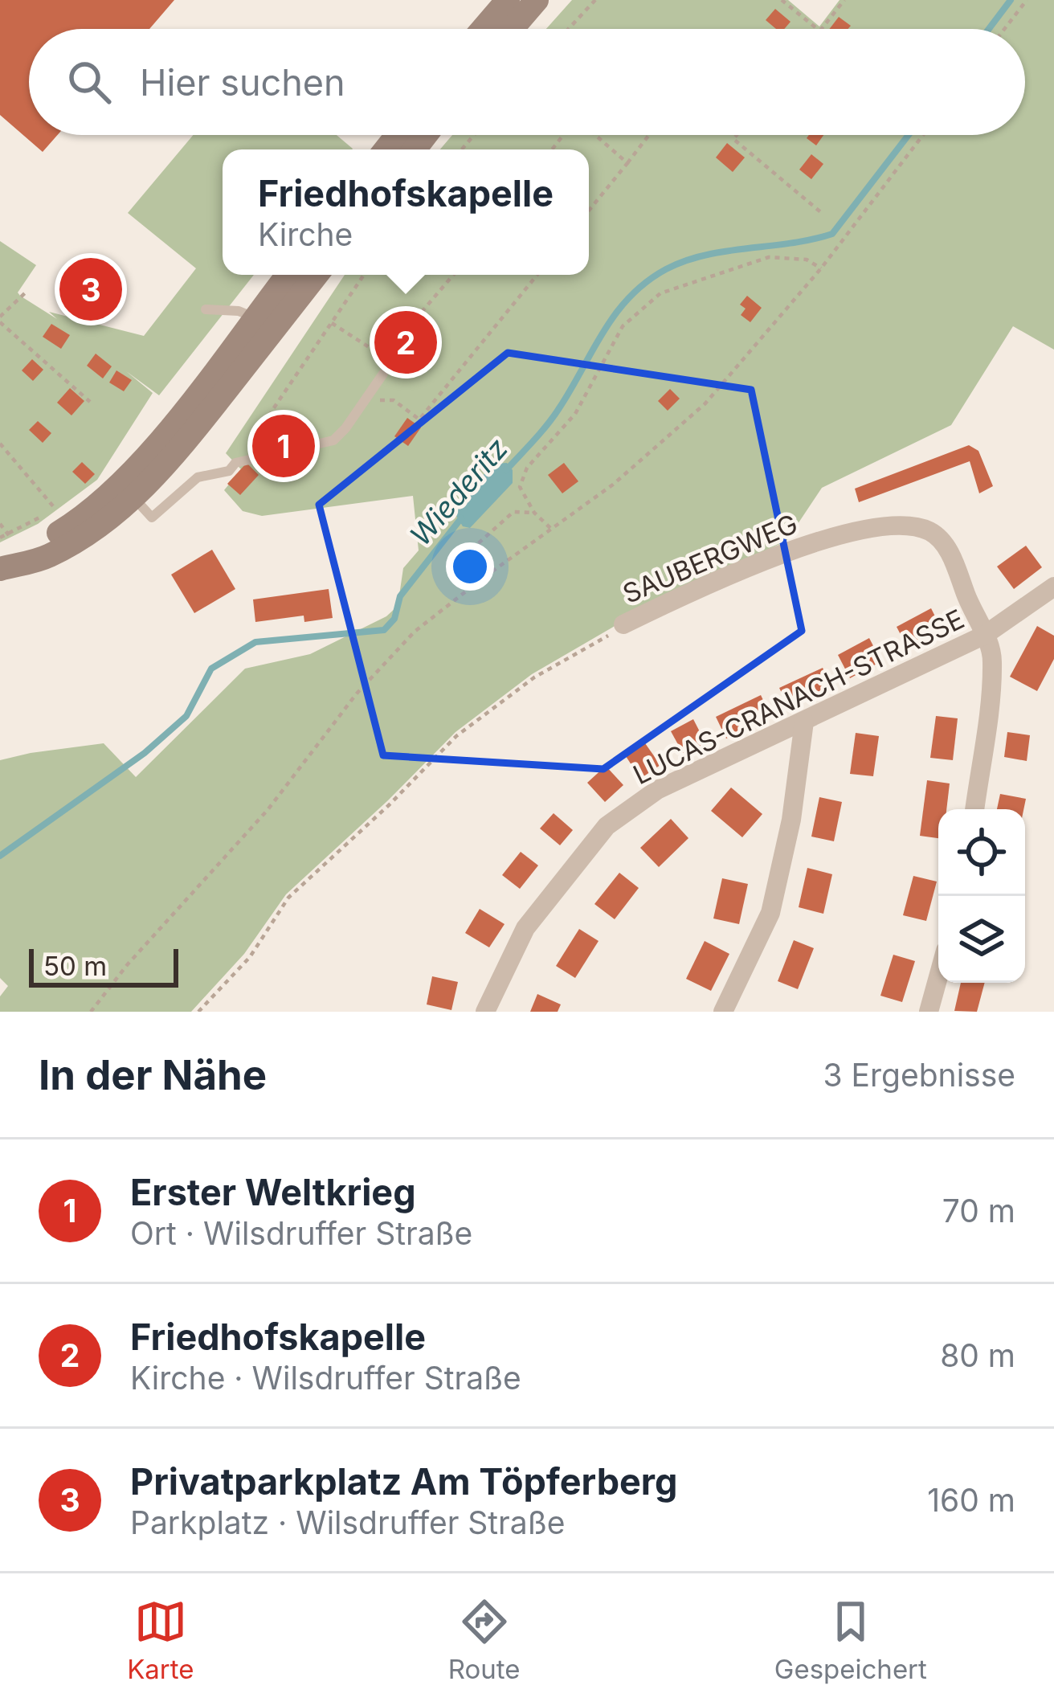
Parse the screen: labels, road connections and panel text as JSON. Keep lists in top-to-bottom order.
{
  "streets": {
    "street": ["SAUBERGWEG", "LUCAS-CRANACH-STRASSE"]
  },
  "crossings": [
    ["SAUBERGWEG", "LUCAS-CRANACH-STRASSE"]
  ],
  "water": ["Wiederitz"],
  "scale_bar": "50 m",
  "page": {
    "search": "Hier suchen",
    "popup": ["Friedhofskapelle", "Kirche"],
    "pins": ["3", "2", "1"],
    "scale": "50 m",
    "heading": ["In der Nähe", "3 Ergebnisse"],
    "list": [
      {
        "mark": "1",
        "name": "Erster Weltkrieg",
        "note": "Ort · Wilsdruffer Straße",
        "value": "70 m"
      },
      {
        "mark": "2",
        "name": "Friedhofskapelle",
        "note": "Kirche · Wilsdruffer Straße",
        "value": "80 m"
      },
      {
        "mark": "3",
        "name": "Privatparkplatz Am Töpferberg",
        "note": "Parkplatz · Wilsdruffer Straße",
        "value": "160 m"
      }
    ],
    "nav": ["Karte", "Route", "Gespeichert"]
  }
}
